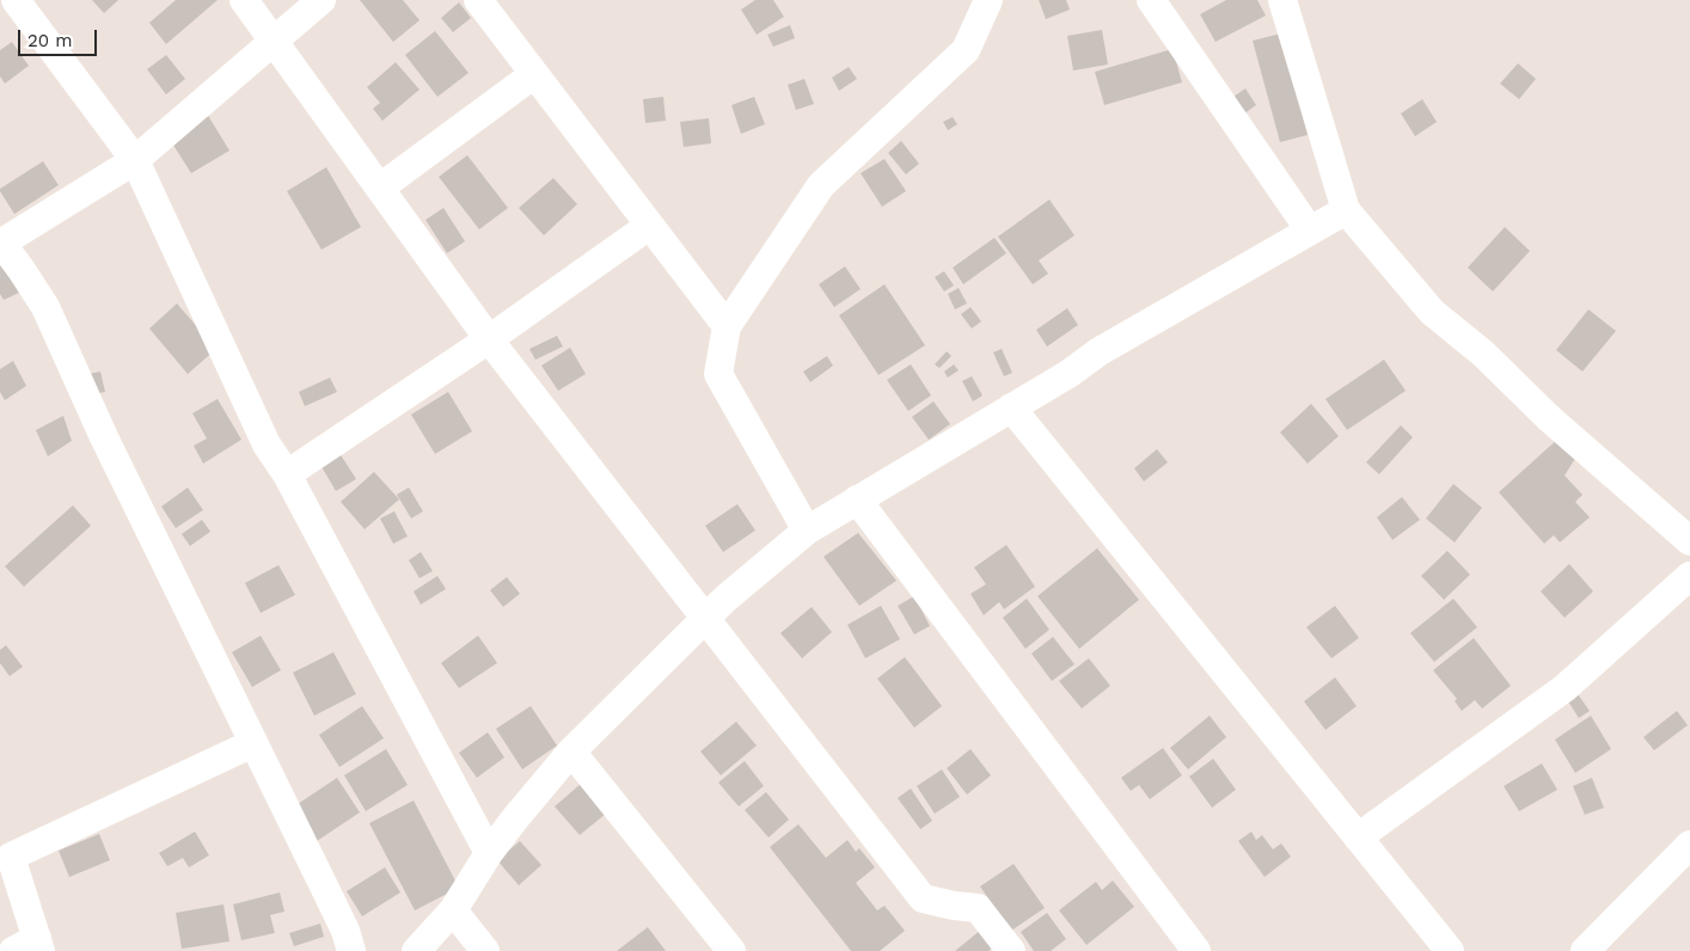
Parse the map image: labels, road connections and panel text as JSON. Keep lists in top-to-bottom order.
{
  "scale_bar": "20 m"
}
